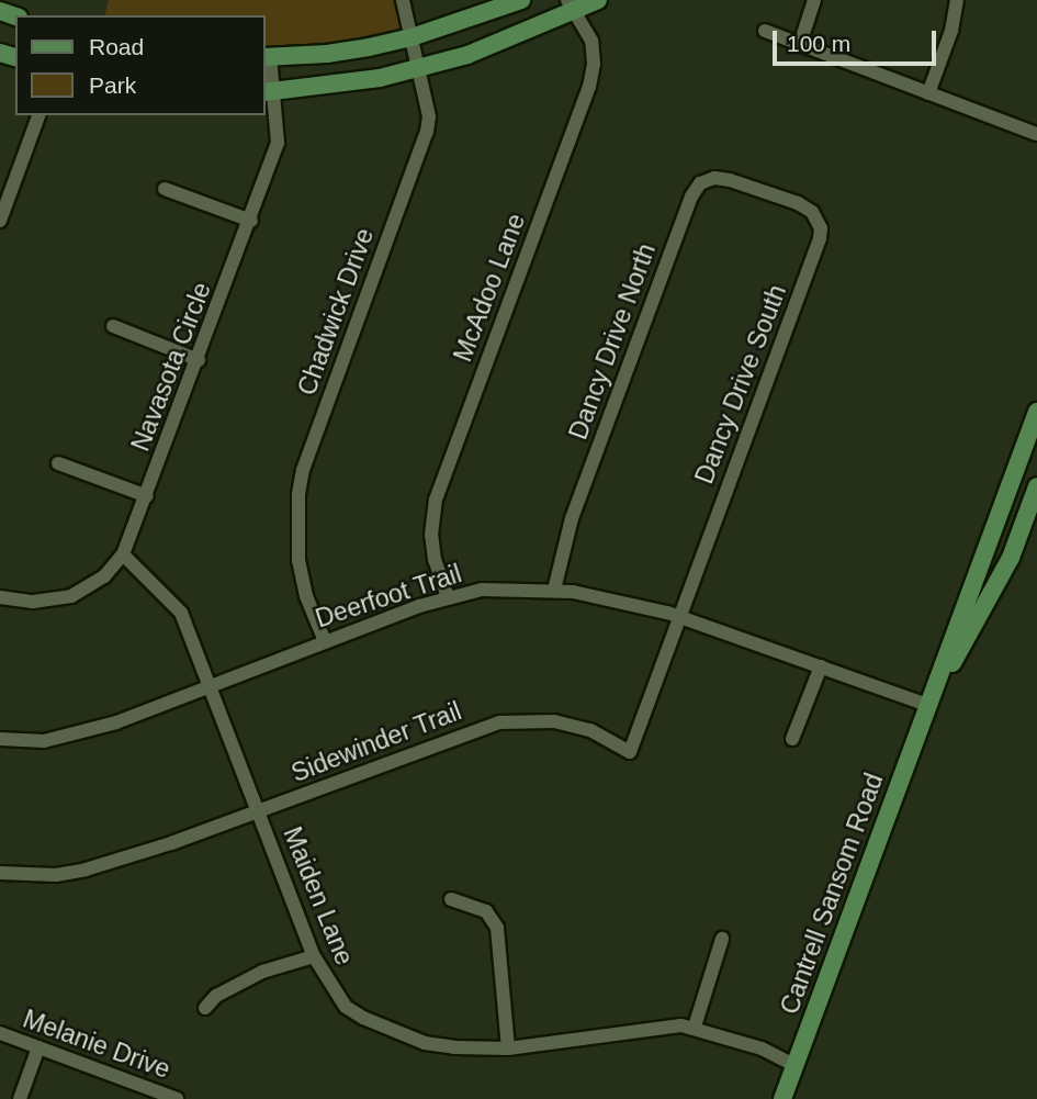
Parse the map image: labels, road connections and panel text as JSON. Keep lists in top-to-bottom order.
{
  "streets": {
    "main road": ["Cantrell Sansom Road"],
    "street": [
      "McAdoo Lane",
      "Chadwick Drive",
      "Dancy Drive North",
      "Navasota Circle",
      "Dancy Drive South",
      "Deerfoot Trail",
      "Sidewinder Trail",
      "Maiden Lane",
      "Melanie Drive"
    ]
  },
  "crossings": [
    ["McAdoo Lane", "Deerfoot Trail"],
    ["Chadwick Drive", "Deerfoot Trail"],
    ["Dancy Drive North", "Dancy Drive South"],
    ["Dancy Drive North", "Deerfoot Trail"],
    ["Navasota Circle", "Maiden Lane"],
    ["Dancy Drive South", "Deerfoot Trail"],
    ["Dancy Drive South", "Sidewinder Trail"],
    ["Deerfoot Trail", "Sidewinder Trail"],
    ["Deerfoot Trail", "Cantrell Sansom Road"],
    ["Deerfoot Trail", "Maiden Lane"],
    ["Sidewinder Trail", "Maiden Lane"],
    ["Cantrell Sansom Road", "Maiden Lane"]
  ],
  "legend": ["Road", "Park"],
  "scale_bar": "100 m"
}
